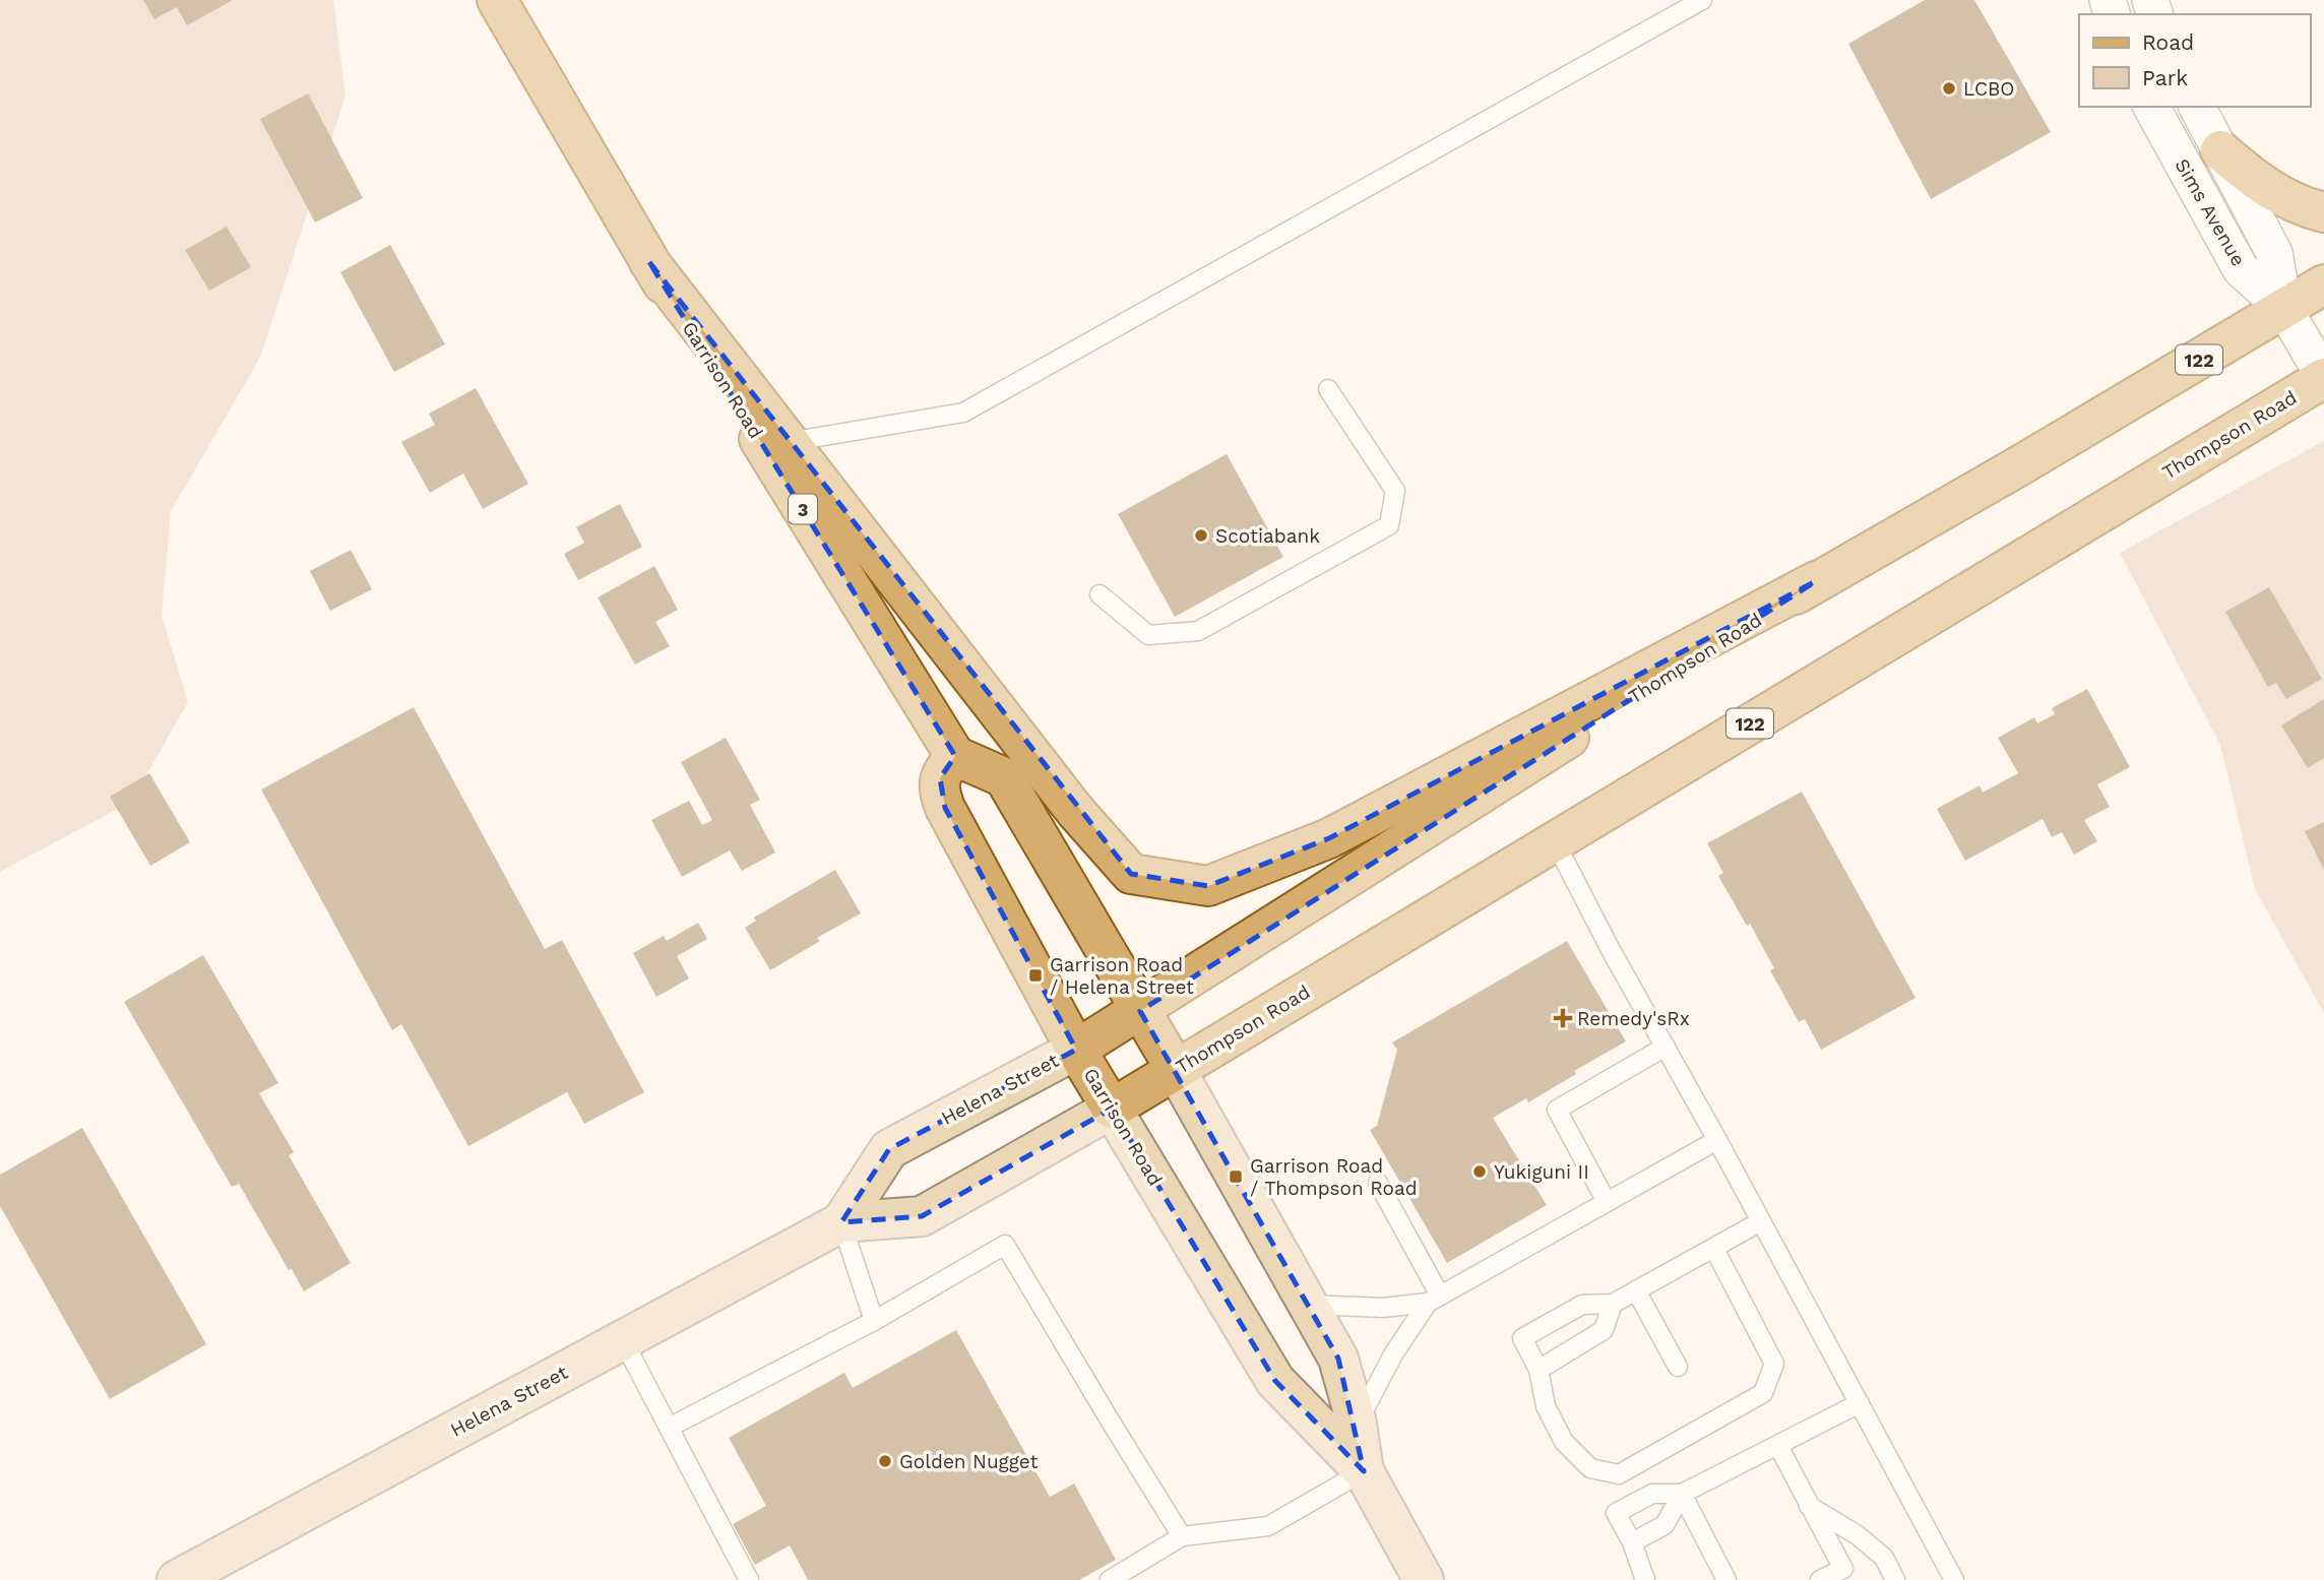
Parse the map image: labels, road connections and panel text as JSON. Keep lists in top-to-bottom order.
{
  "streets": {
    "main road": [
      "122",
      "Garrison Road",
      "Thompson Road",
      "3",
      "Helena Street"
    ],
    "street": ["Sims Avenue"]
  },
  "crossings": [
    ["Sims Avenue", "Thompson Road"],
    ["Garrison Road", "Thompson Road"],
    ["Garrison Road", "Helena Street"],
    ["Thompson Road", "Helena Street"]
  ],
  "places": {
    "other": [
      "LCBO",
      "Scotiabank",
      "Yukiguni II",
      "Golden Nugget"
    ],
    "transit": ["Garrison Road / Helena Street", "Garrison Road / Thompson Road"],
    "health": ["Remedy'sRx"]
  },
  "legend": ["Road", "Park"]
}
